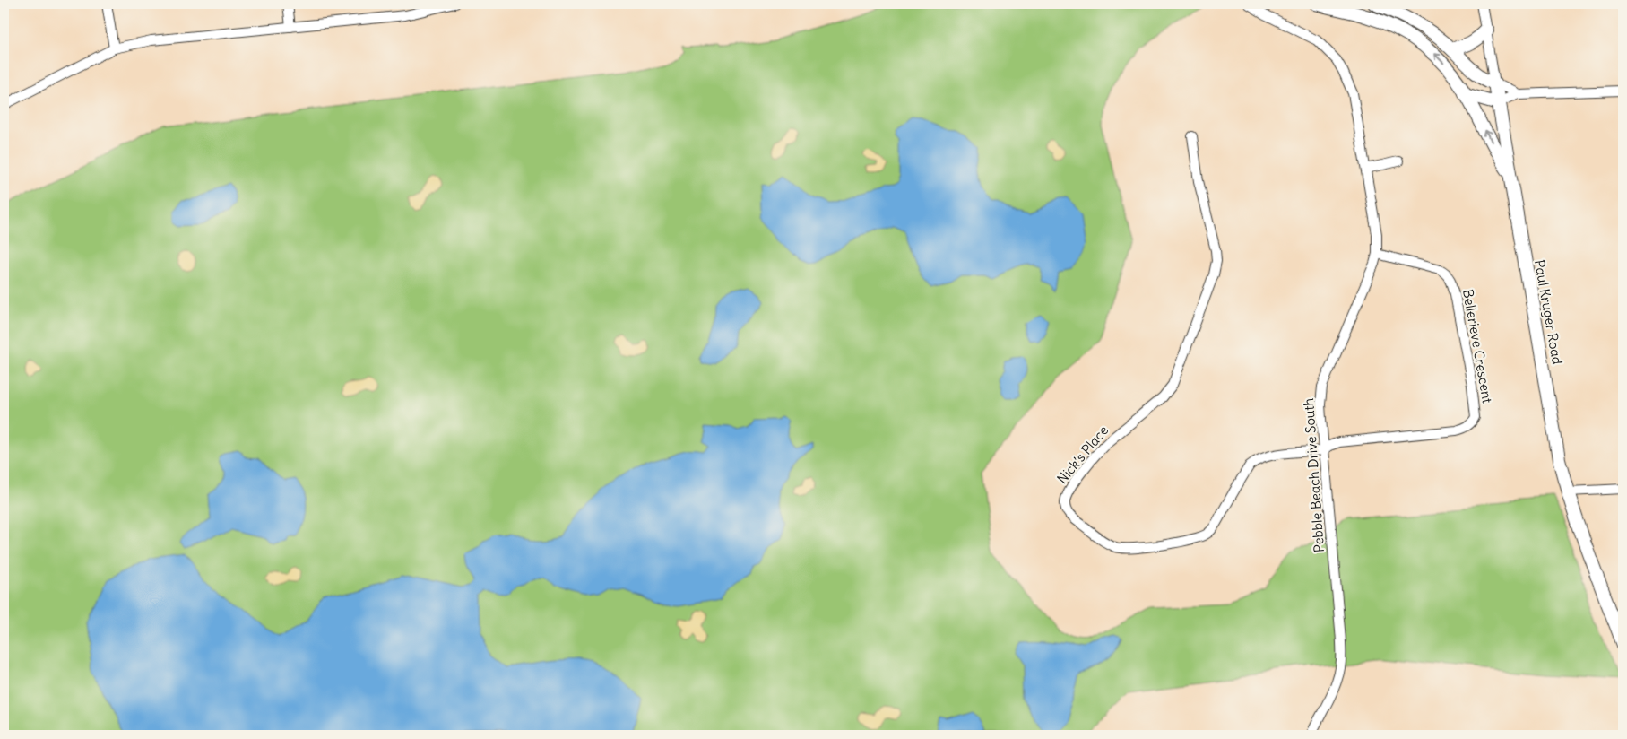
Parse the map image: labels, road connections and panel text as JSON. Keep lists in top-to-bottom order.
{
  "streets": {
    "street": [
      "Paul Kruger Road",
      "Bellerieve Crescent",
      "Nick’s Place",
      "Pebble Beach Drive South"
    ]
  },
  "crossings": [
    ["Bellerieve Crescent", "Nick’s Place"],
    ["Bellerieve Crescent", "Pebble Beach Drive South"],
    ["Nick’s Place", "Pebble Beach Drive South"]
  ]
}
